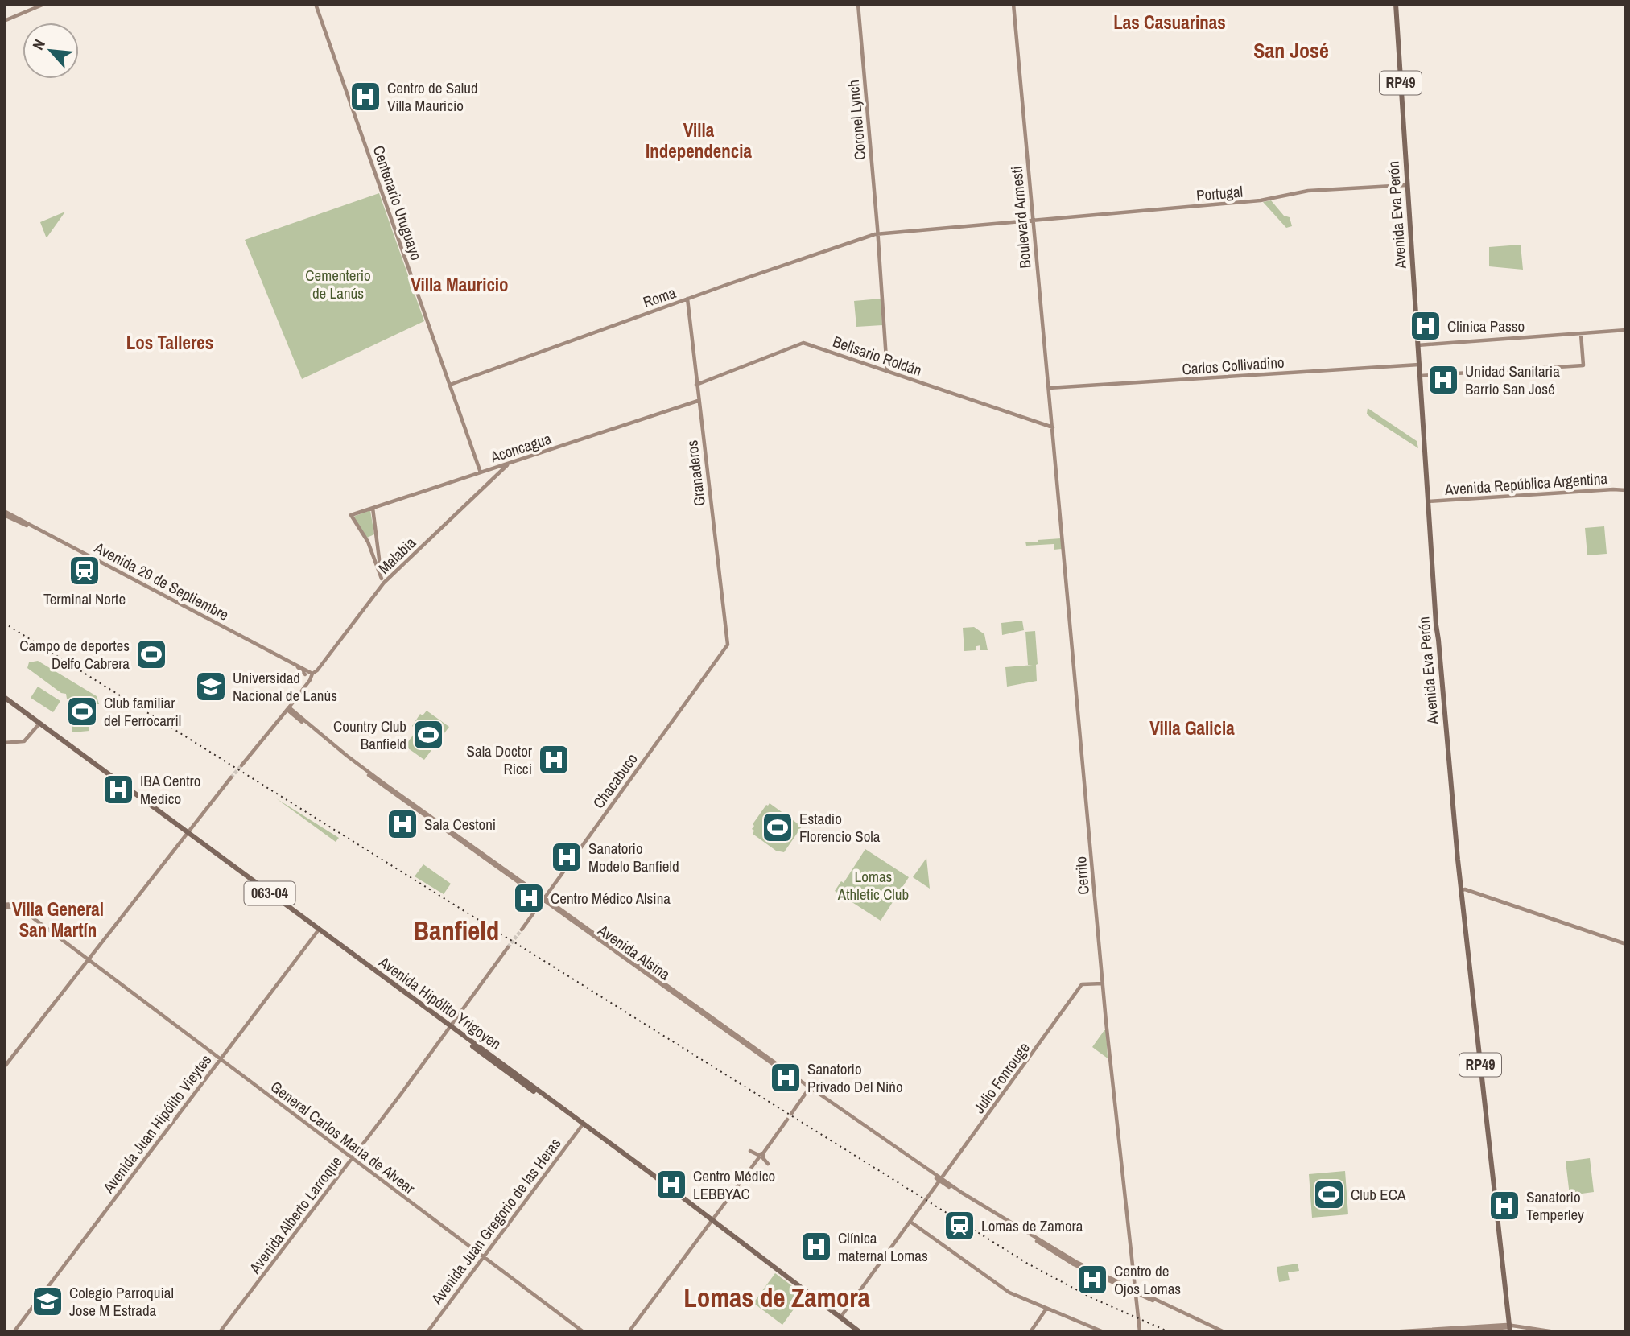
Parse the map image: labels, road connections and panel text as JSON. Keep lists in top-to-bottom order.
{
  "streets": {
    "main road": [
      "RP49",
      "Avenida Eva Perón",
      "063-04",
      "Avenida Hipólito Yrigoyen"
    ],
    "street": [
      "Coronel Lynch",
      "Portugal",
      "Centenario Uruguayo",
      "Boulevard Armesti",
      "Roma",
      "Belisario Roldán",
      "Carlos Collivadino",
      "Aconcagua",
      "Granaderos",
      "Avenida República Argentina",
      "Malabia",
      "Avenida 29 de Septiembre",
      "Chacabuco",
      "Cerrito",
      "Avenida Alsina",
      "Julio Fonrouge",
      "Avenida Juan Hipólito Vieytes",
      "General Carlos María de Alvear",
      "Avenida Alberto Larroque",
      "Avenida Juan Gregorio de las Heras"
    ]
  },
  "crossings": [
    ["Coronel Lynch", "Portugal"],
    ["Coronel Lynch", "Roma"],
    ["Coronel Lynch", "Belisario Roldán"],
    ["Portugal", "Avenida Eva Perón"],
    ["Portugal", "Boulevard Armesti"],
    ["Portugal", "Roma"],
    ["Centenario Uruguayo", "Roma"],
    ["Centenario Uruguayo", "Aconcagua"],
    ["Avenida Eva Perón", "Carlos Collivadino"],
    ["Avenida Eva Perón", "Avenida República Argentina"],
    ["Boulevard Armesti", "Belisario Roldán"],
    ["Boulevard Armesti", "Carlos Collivadino"],
    ["Boulevard Armesti", "Cerrito"],
    ["Roma", "Granaderos"],
    ["Belisario Roldán", "Granaderos"],
    ["Belisario Roldán", "Cerrito"],
    ["Aconcagua", "Granaderos"],
    ["Aconcagua", "Malabia"],
    ["Granaderos", "Chacabuco"],
    ["Malabia", "Avenida 29 de Septiembre"],
    ["Malabia", "Avenida Alsina"],
    ["Chacabuco", "Avenida Alsina"],
    ["Cerrito", "Avenida Alsina"],
    ["Cerrito", "Julio Fonrouge"],
    ["Avenida Alsina", "Julio Fonrouge"],
    ["Avenida Hipólito Yrigoyen", "Julio Fonrouge"],
    ["Avenida Hipólito Yrigoyen", "Avenida Juan Hipólito Vieytes"],
    ["Avenida Hipólito Yrigoyen", "Avenida Alberto Larroque"],
    ["Avenida Hipólito Yrigoyen", "Avenida Juan Gregorio de las Heras"],
    ["Avenida Juan Hipólito Vieytes", "General Carlos María de Alvear"],
    ["General Carlos María de Alvear", "Avenida Alberto Larroque"],
    ["General Carlos María de Alvear", "Avenida Juan Gregorio de las Heras"]
  ],
  "districts": [
    "Las Casuarinas",
    "San José",
    "Villa Independencia",
    "Villa Mauricio",
    "Los Talleres",
    "Villa Galicia",
    "Villa General San Martín",
    "Banfield",
    "Lomas de Zamora"
  ],
  "parks": ["Cementerio de Lanús", "Lomas Athletic Club"],
  "places": {
    "hospital": [
      "Centro de Salud Villa Mauricio",
      "Clinica Passo",
      "Unidad Sanitaria Barrio San José",
      "Sala Doctor Ricci",
      "IBA Centro Medico",
      "Sala Cestoni",
      "Sanatorio Modelo Banfield",
      "Centro Médico Alsina",
      "Sanatorio Privado Del Nińo",
      "Centro Médico LEBBYAC",
      "Sanatorio Temperley",
      "Clínica maternal Lomas",
      "Centro de Ojos Lomas"
    ],
    "station": ["Terminal Norte", "Lomas de Zamora"],
    "sports": [
      "Campo de deportes Delfo Cabrera",
      "Club familiar del Ferrocarril",
      "Country Club Banfield",
      "Estadio Florencio Sola",
      "Club ECA"
    ],
    "school or university": ["Universidad Nacional de Lanús", "Colegio Parroquial Jose M Estrada"]
  },
  "north": "top left"
}
